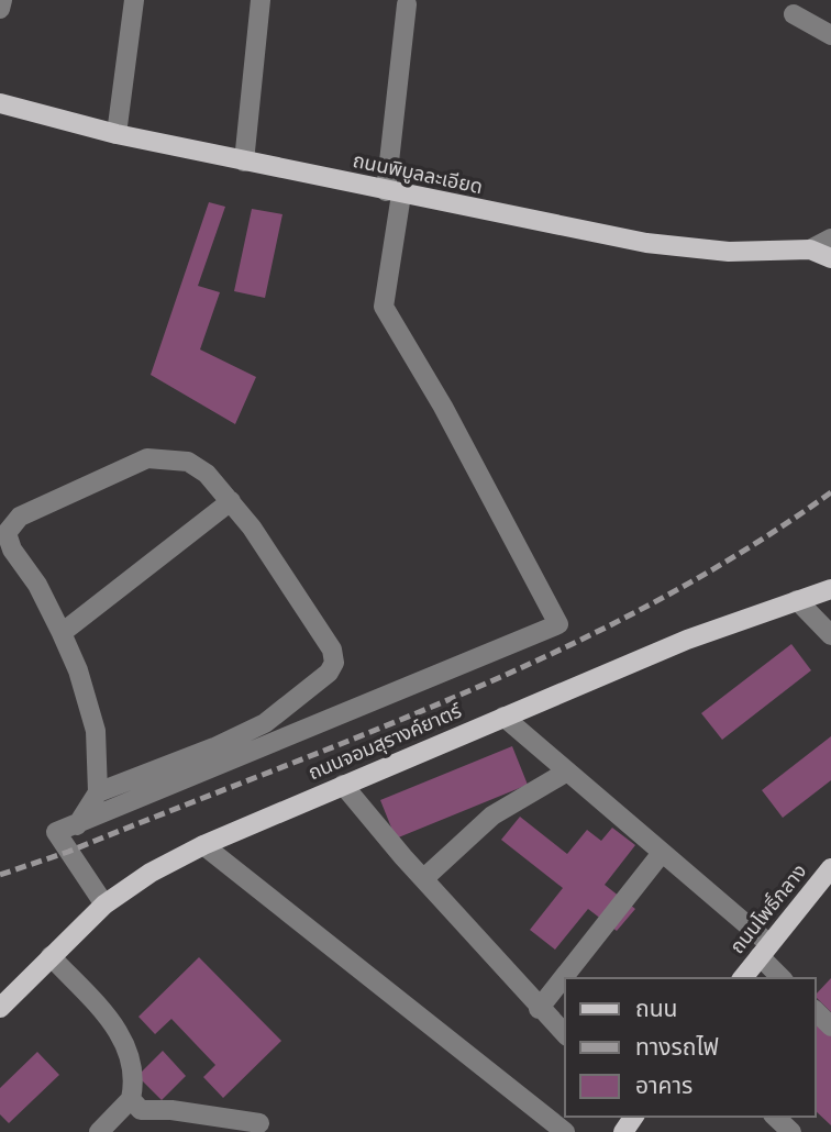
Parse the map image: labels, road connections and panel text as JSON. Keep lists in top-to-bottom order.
{
  "streets": {
    "main road": ["ถนนพิบูลละเอียด", "ถนนจอมสุรางค์ยาตร์", "ถนนโพธิ์กลาง"]
  },
  "legend": ["ถนน", "ทางรถไฟ", "อาคาร"]
}
